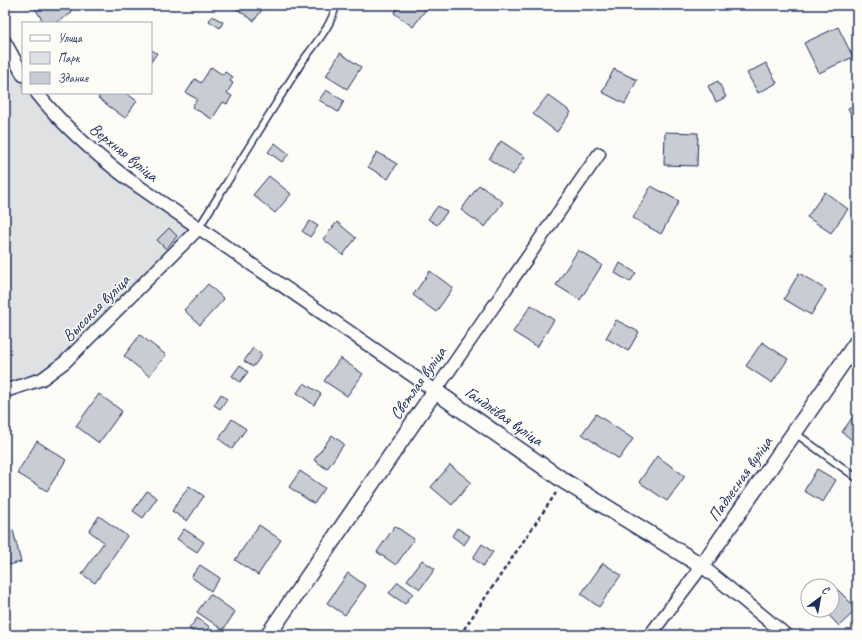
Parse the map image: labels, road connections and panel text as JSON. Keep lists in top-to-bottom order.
{
  "streets": {
    "street": [
      "Верхняя вуліца",
      "Высокая вуліца",
      "Светлая вуліца",
      "Гандлёвая вуліца",
      "Падлесная вуліца"
    ]
  },
  "crossings": [
    ["Верхняя вуліца", "Высокая вуліца"],
    ["Верхняя вуліца", "Гандлёвая вуліца"],
    ["Высокая вуліца", "Гандлёвая вуліца"],
    ["Светлая вуліца", "Гандлёвая вуліца"],
    ["Гандлёвая вуліца", "Падлесная вуліца"]
  ],
  "legend": ["Улица", "Парк", "Здание"],
  "north": "top right"
}
